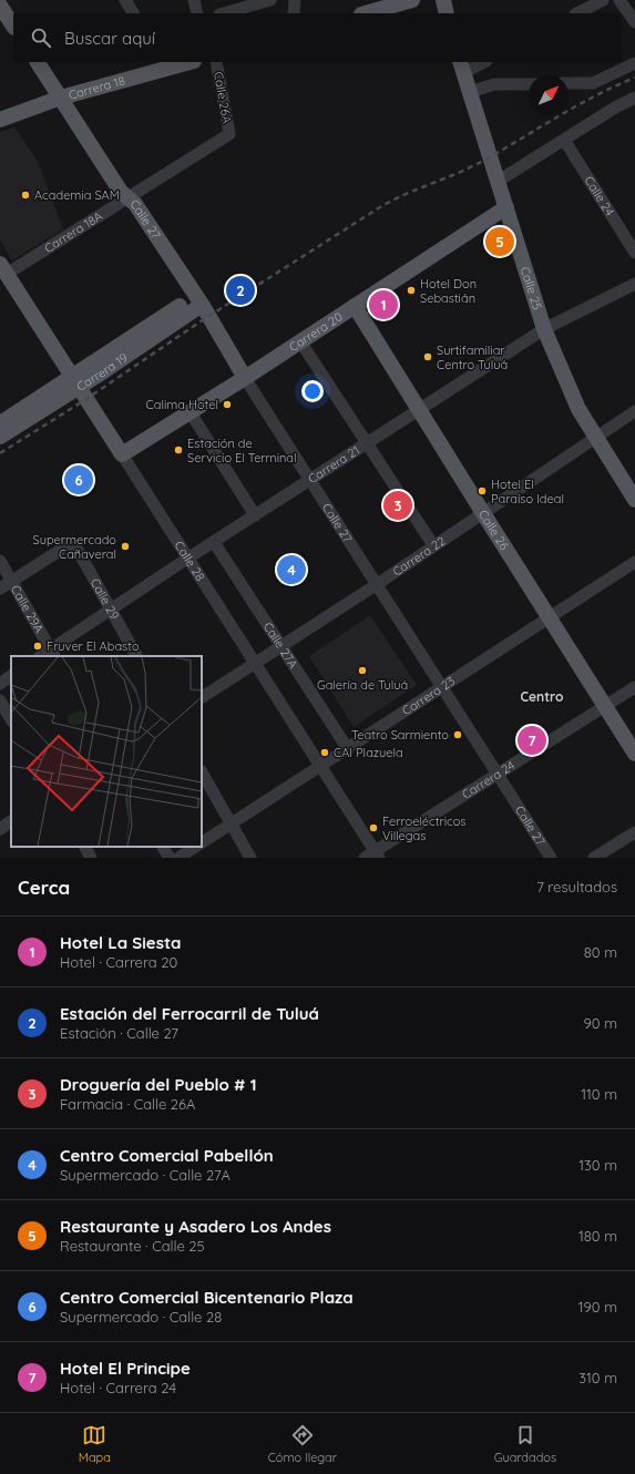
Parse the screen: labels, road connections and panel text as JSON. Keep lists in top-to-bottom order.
{
  "streets": {
    "main road": [
      "Carrera 18",
      "Calle 27",
      "Calle 25",
      "Carrera 20",
      "Carrera 19",
      "Calle 26",
      "Calle 28"
    ],
    "street": [
      "Calle 26A",
      "Calle 24",
      "Carrera 18A",
      "Carrera 21",
      "Carrera 22",
      "Calle 29",
      "Calle 29A",
      "Calle 27A",
      "Carrera 23",
      "Carrera 24"
    ]
  },
  "crossings": [
    ["Carrera 18", "Calle 27"],
    ["Calle 26A", "Carrera 18A"],
    ["Calle 27", "Carrera 18A"],
    ["Calle 27", "Carrera 20"],
    ["Calle 27", "Carrera 19"],
    ["Calle 27", "Carrera 21"],
    ["Calle 27", "Carrera 22"],
    ["Calle 27", "Carrera 23"],
    ["Calle 27", "Carrera 24"],
    ["Carrera 18A", "Calle 28"],
    ["Calle 25", "Carrera 20"],
    ["Calle 25", "Carrera 21"],
    ["Calle 25", "Carrera 22"],
    ["Carrera 20", "Calle 26"],
    ["Carrera 20", "Calle 28"],
    ["Carrera 19", "Calle 28"],
    ["Carrera 21", "Calle 26"],
    ["Carrera 21", "Calle 28"],
    ["Carrera 21", "Calle 29"],
    ["Carrera 21", "Calle 29A"],
    ["Carrera 21", "Calle 27A"],
    ["Calle 26", "Carrera 22"],
    ["Calle 26", "Carrera 23"],
    ["Calle 26", "Carrera 24"],
    ["Carrera 22", "Calle 28"],
    ["Carrera 22", "Calle 27A"],
    ["Calle 28", "Carrera 23"],
    ["Calle 28", "Carrera 24"],
    ["Calle 29", "Calle 29A"],
    ["Calle 27A", "Carrera 23"]
  ],
  "districts": ["Centro"],
  "places": [
    "Academia SAM",
    "Hotel Don Sebastián",
    "Surtifamiliar Centro Tuluá",
    "Calima Hotel",
    "Estación de Servicio El Terminal",
    "Hotel El Paraíso Ideal",
    "Supermercado Cañaveral",
    "Fruver El Abasto",
    "Galería de Tuluá",
    "Teatro Sarmiento",
    "CAI Plazuela",
    "Ferroeléctricos Villegas"
  ],
  "north": "top right",
  "page": {
    "search": "Buscar aquí",
    "pins": [
      "5",
      "2",
      "1",
      "6",
      "3",
      "4",
      "7"
    ],
    "heading": ["Cerca", "7 resultados"],
    "list": [
      {
        "mark": "1",
        "name": "Hotel La Siesta",
        "note": "Hotel · Carrera 20",
        "value": "80 m"
      },
      {
        "mark": "2",
        "name": "Estación del Ferrocarril de Tuluá",
        "note": "Estación · Calle 27",
        "value": "90 m"
      },
      {
        "mark": "3",
        "name": "Droguería del Pueblo # 1",
        "note": "Farmacia · Calle 26A",
        "value": "110 m"
      },
      {
        "mark": "4",
        "name": "Centro Comercial Pabellón",
        "note": "Supermercado · Calle 27A",
        "value": "130 m"
      },
      {
        "mark": "5",
        "name": "Restaurante y Asadero Los Andes",
        "note": "Restaurante · Calle 25",
        "value": "180 m"
      },
      {
        "mark": "6",
        "name": "Centro Comercial Bicentenario Plaza",
        "note": "Supermercado · Calle 28",
        "value": "190 m"
      },
      {
        "mark": "7",
        "name": "Hotel El Principe",
        "note": "Hotel · Carrera 24",
        "value": "310 m"
      }
    ],
    "nav": ["Mapa", "Cómo llegar", "Guardados"]
  }
}
